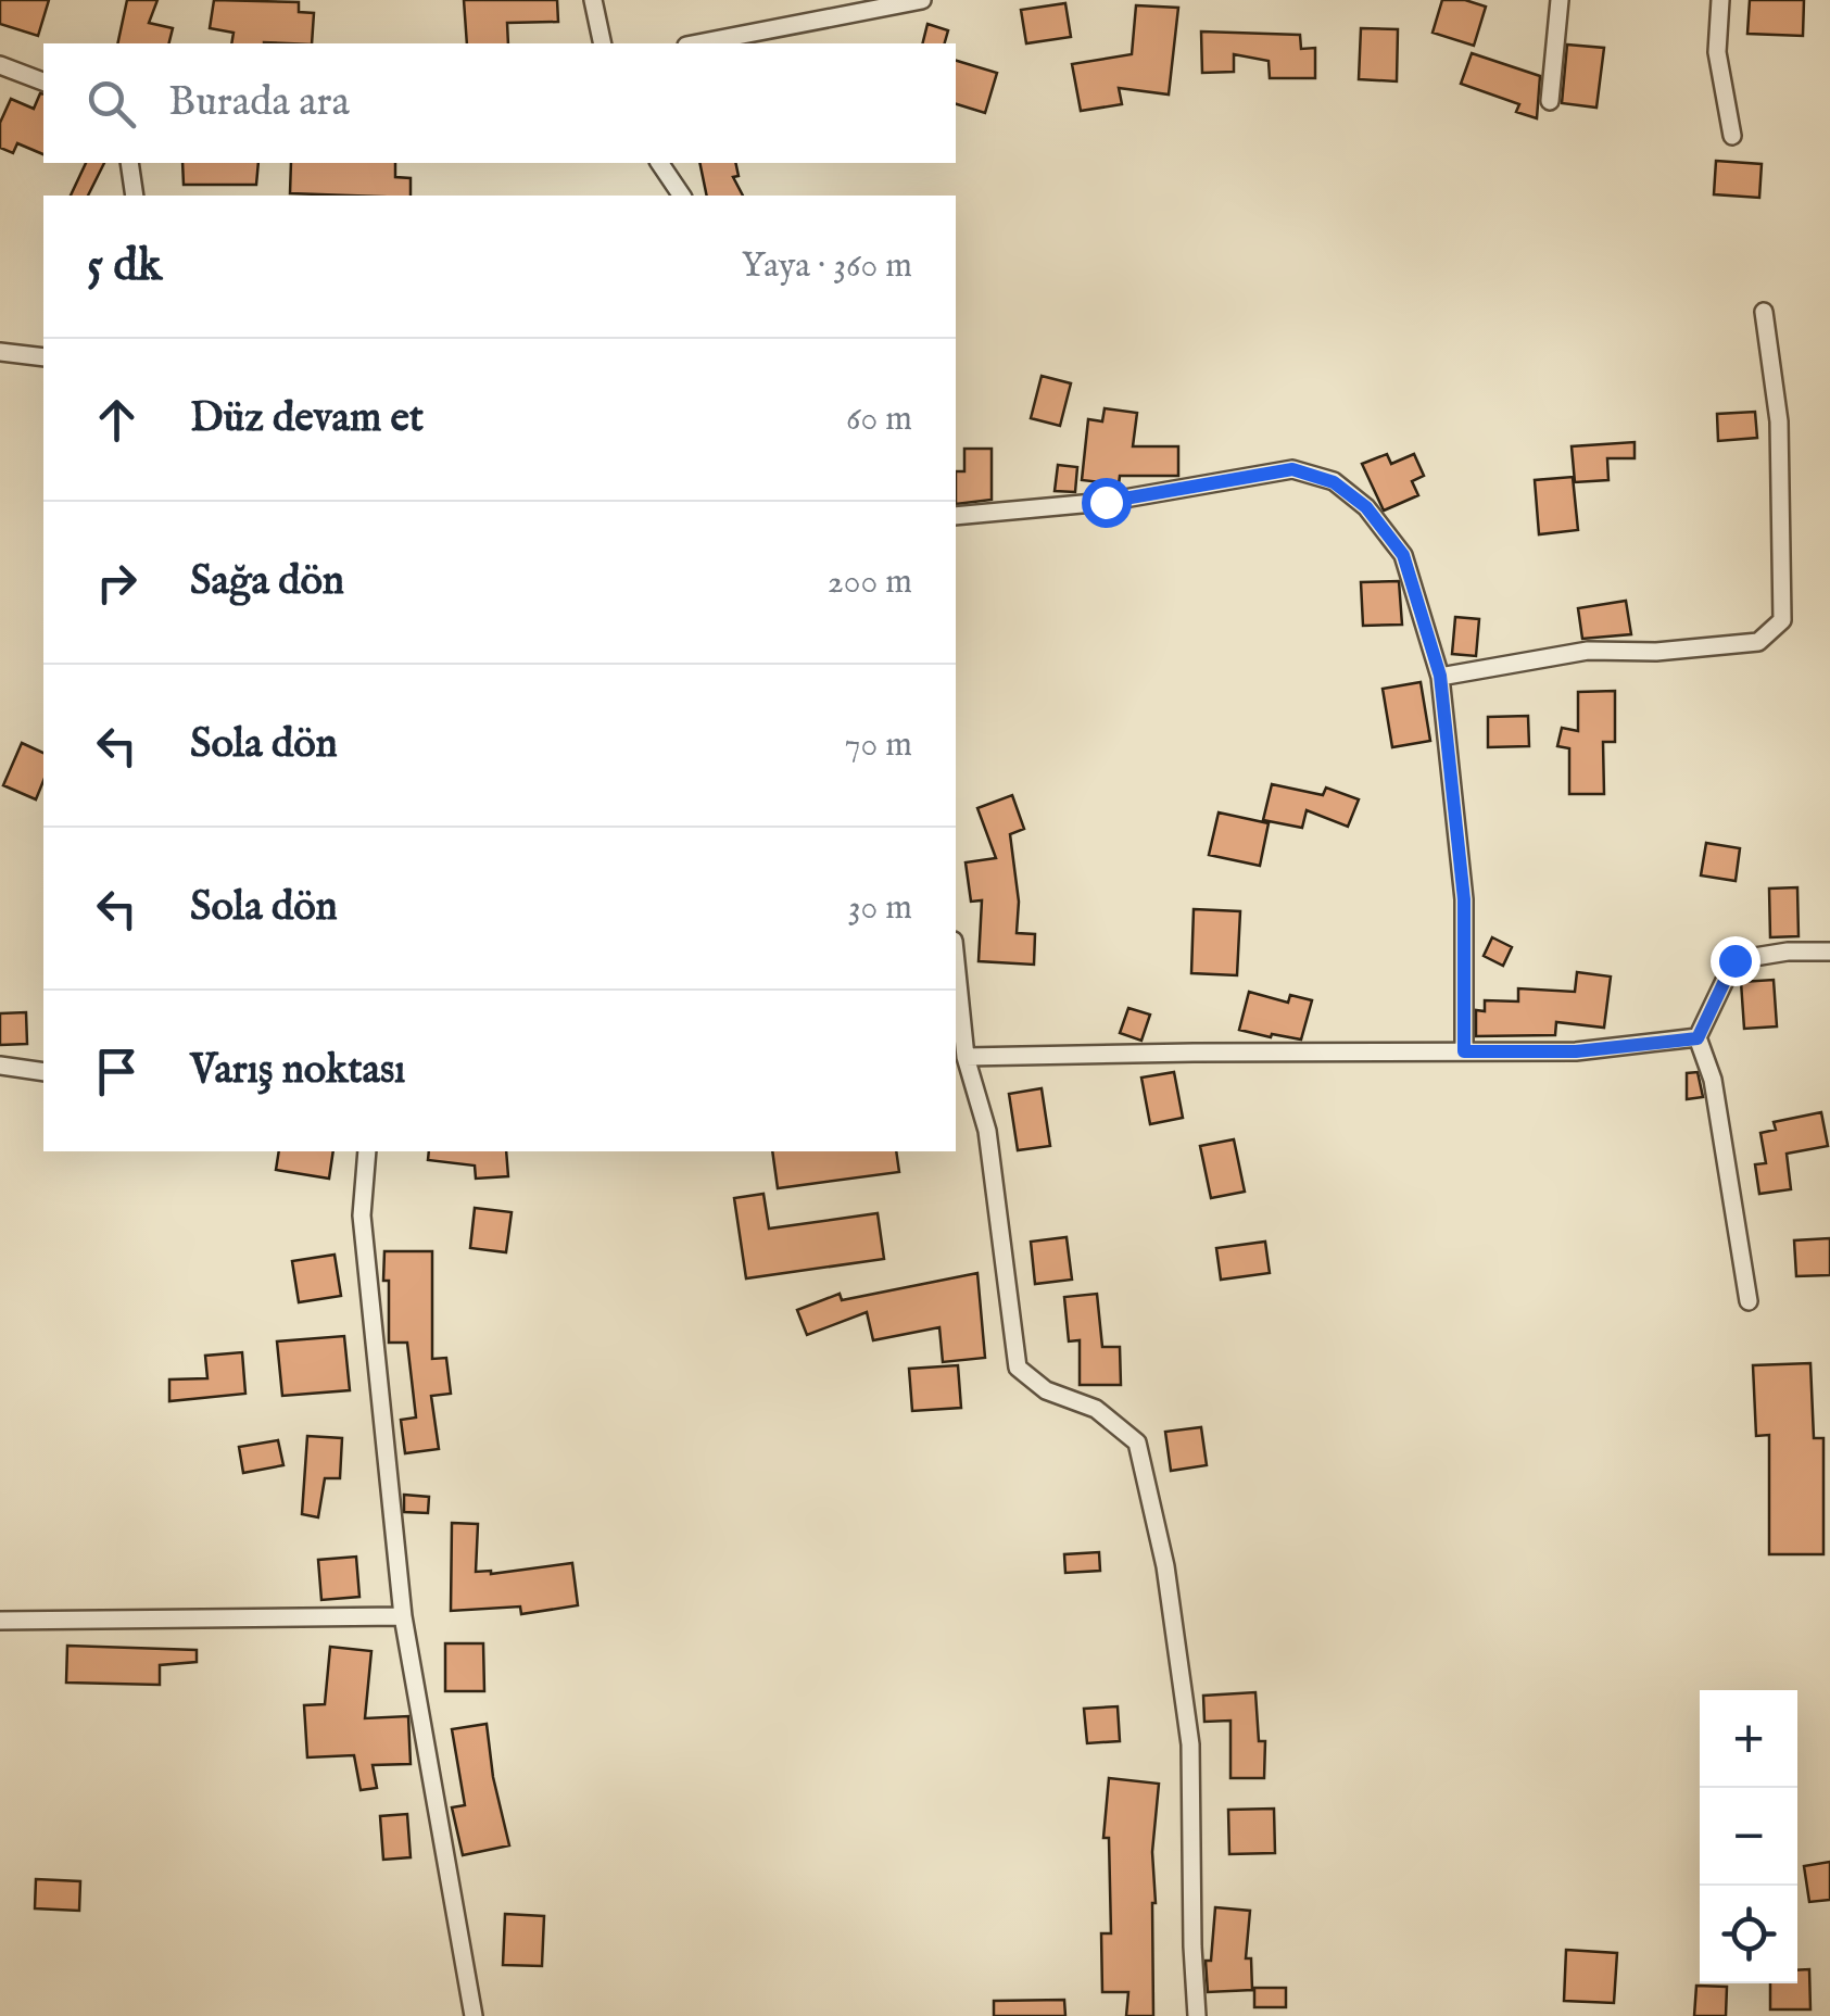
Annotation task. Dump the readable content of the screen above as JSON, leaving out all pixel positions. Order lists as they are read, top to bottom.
{
  "page": {
    "search": "Burada ara",
    "heading": ["5 dk", "Yaya · 360 m"],
    "list": [
      ["Düz devam et", "60 m"],
      ["Sağa dön", "200 m"],
      ["Sola dön", "70 m"],
      ["Sola dön", "30 m"],
      "Varış noktası"
    ],
    "map_buttons": ["+", "−"]
  }
}
